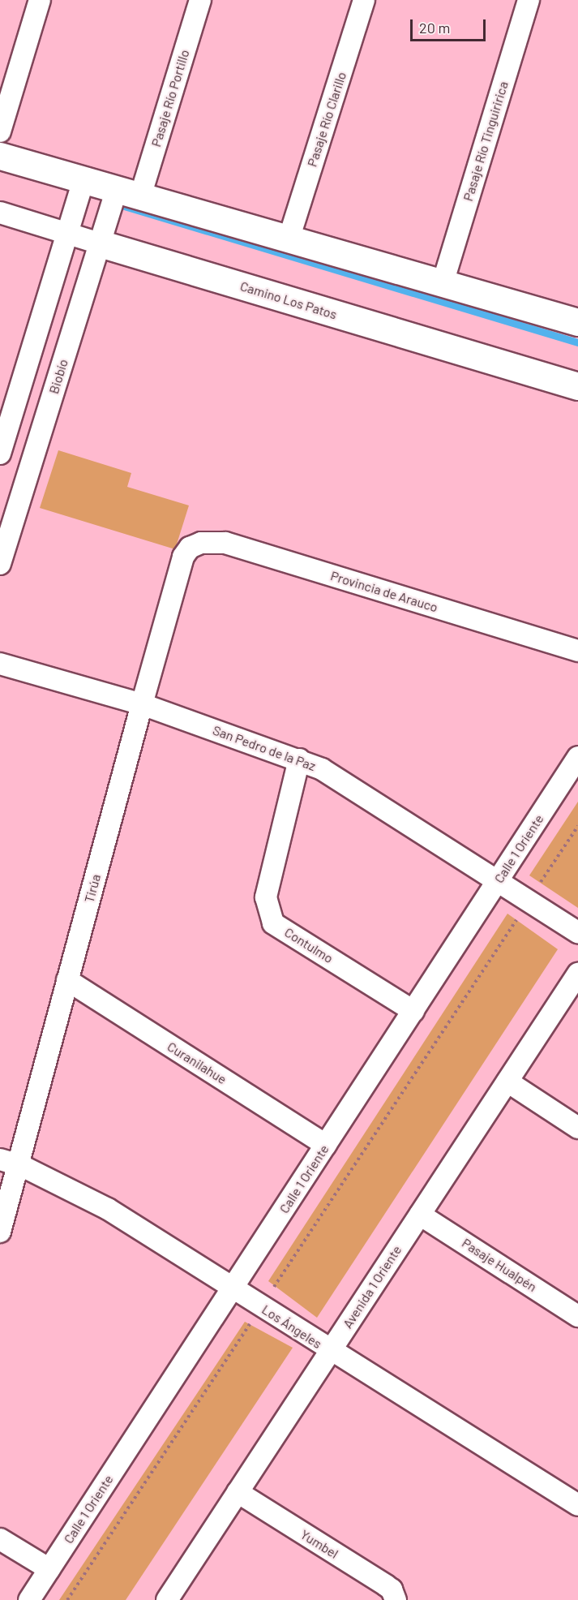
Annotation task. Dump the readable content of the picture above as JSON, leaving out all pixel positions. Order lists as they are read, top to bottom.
{
  "streets": {
    "street": [
      "Pasaje Río Portillo",
      "Pasaje Río Clarillo",
      "Pasaje Río Tinguiririca",
      "Camino Los Patos",
      "Biobío",
      "Provincia de Arauco",
      "San Pedro de la Paz",
      "Calle 1 Oriente",
      "Tirúa",
      "Contulmo",
      "Curanilahue",
      "Pasaje Hualpén",
      "Avenida 1 Oriente",
      "Los Ángeles",
      "Yumbel"
    ]
  },
  "crossings": [
    ["Pasaje Río Portillo", "Biobío"],
    ["Camino Los Patos", "Biobío"],
    ["Provincia de Arauco", "Tirúa"],
    ["San Pedro de la Paz", "Calle 1 Oriente"],
    ["San Pedro de la Paz", "Tirúa"],
    ["San Pedro de la Paz", "Contulmo"],
    ["Calle 1 Oriente", "Contulmo"],
    ["Calle 1 Oriente", "Curanilahue"],
    ["Calle 1 Oriente", "Los Ángeles"],
    ["Tirúa", "Curanilahue"],
    ["Tirúa", "Los Ángeles"],
    ["Pasaje Hualpén", "Avenida 1 Oriente"],
    ["Avenida 1 Oriente", "Los Ángeles"],
    ["Avenida 1 Oriente", "Yumbel"]
  ],
  "scale_bar": "20 m"
}
